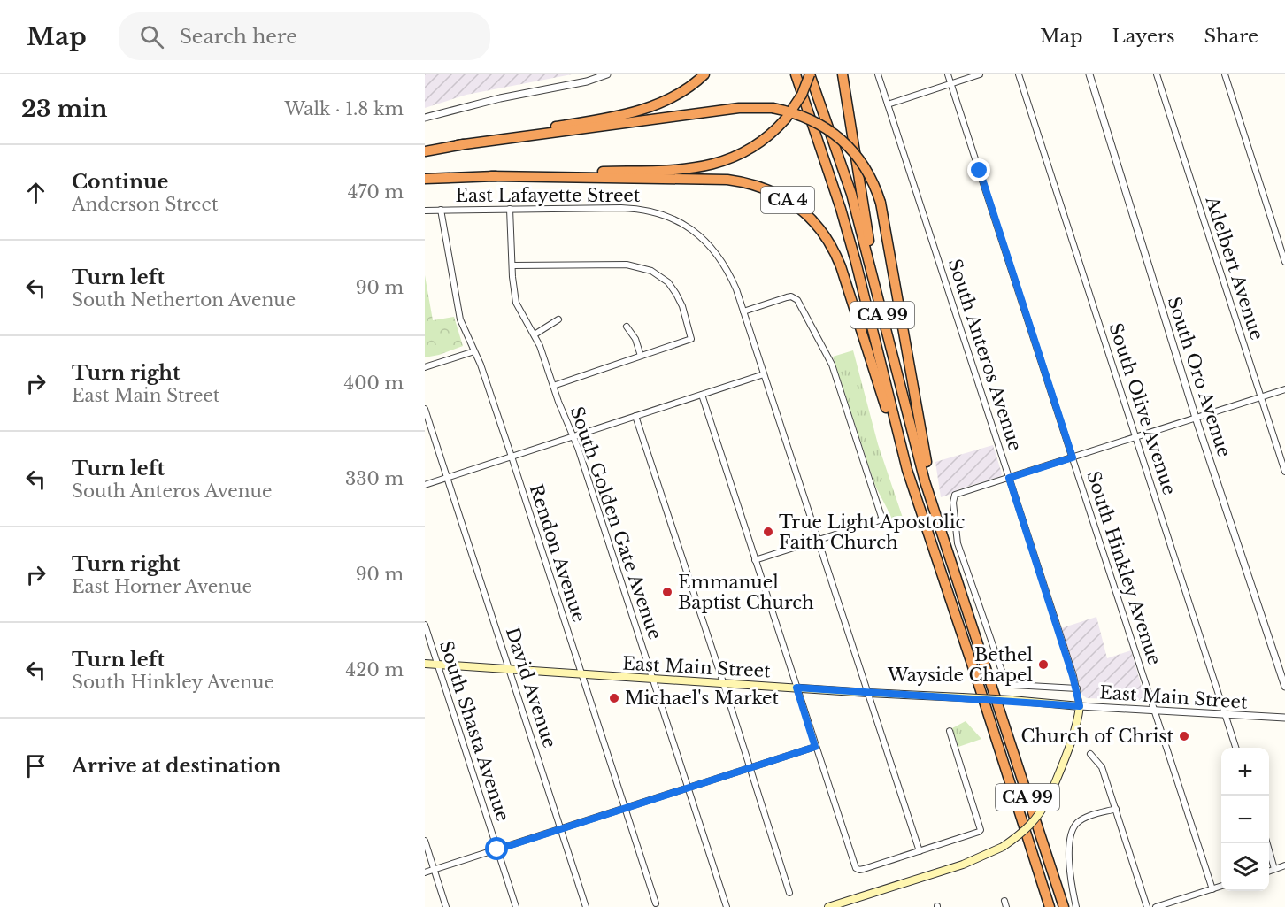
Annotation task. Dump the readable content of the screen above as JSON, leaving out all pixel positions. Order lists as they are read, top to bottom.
{
  "streets": {
    "highway": ["CA 4", "CA 99"],
    "main road": ["East Main Street"],
    "street": [
      "East Lafayette Street",
      "Adelbert Avenue",
      "South Anteros Avenue",
      "South Oro Avenue",
      "South Olive Avenue",
      "South Golden Gate Avenue",
      "Rendon Avenue",
      "South Hinkley Avenue",
      "David Avenue",
      "South Shasta Avenue"
    ]
  },
  "crossings": [
    ["East Lafayette Street", "South Golden Gate Avenue"],
    ["East Lafayette Street", "Rendon Avenue"],
    ["East Lafayette Street", "East Main Street"],
    ["CA 4", "CA 99"],
    ["South Anteros Avenue", "East Main Street"],
    ["South Olive Avenue", "East Main Street"],
    ["South Golden Gate Avenue", "East Main Street"],
    ["Rendon Avenue", "East Main Street"],
    ["South Hinkley Avenue", "East Main Street"],
    ["East Main Street", "David Avenue"],
    ["East Main Street", "South Shasta Avenue"]
  ],
  "places": [
    "True Light Apostolic Faith Church",
    "Emmanuel Baptist Church",
    "Bethel Wayside Chapel",
    "Michael's Market",
    "Church of Christ"
  ],
  "page": {
    "header": "Map",
    "search": "Search here",
    "nav": ["Map", "Layers", "Share"],
    "heading": ["23 min", "Walk · 1.8 km"],
    "list": [
      ["Continue", "Anderson Street", "470 m"],
      ["Turn left", "South Netherton Avenue", "90 m"],
      ["Turn right", "East Main Street", "400 m"],
      ["Turn left", "South Anteros Avenue", "330 m"],
      ["Turn right", "East Horner Avenue", "90 m"],
      ["Turn left", "South Hinkley Avenue", "420 m"],
      "Arrive at destination"
    ],
    "map_buttons": ["+", "−"]
  }
}
